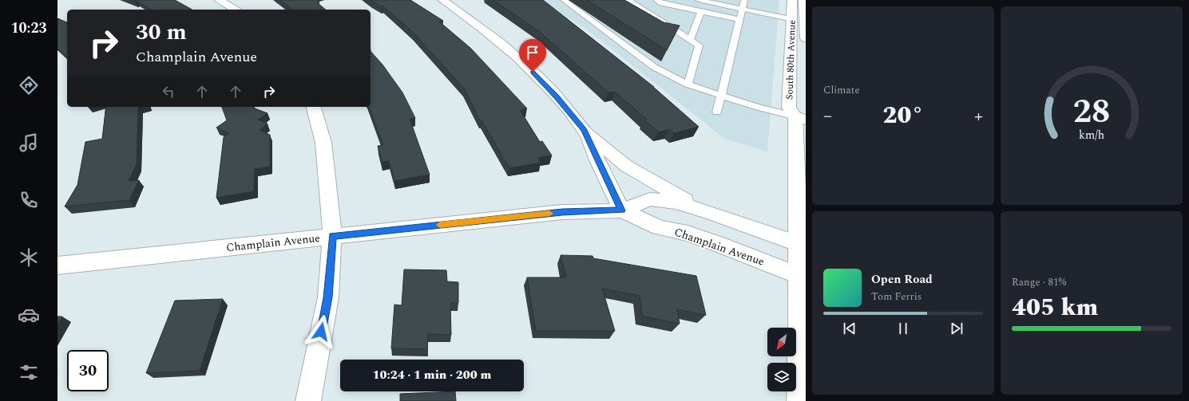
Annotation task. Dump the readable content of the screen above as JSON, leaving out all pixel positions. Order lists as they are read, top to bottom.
{
  "streets": {
    "street": ["South 80th Avenue", "Champlain Avenue"]
  },
  "crossings": [
    ["South 80th Avenue", "Champlain Avenue"]
  ],
  "north": "bottom left",
  "page": {
    "tabs": "10:23",
    "tile": [
      "Climate",
      ["Range · 81%", "405 km"]
    ],
    "turn": ["30 m", "Champlain Avenue"],
    "heat": ["−", "20°", "+"],
    "song": ["Open Road", "Tom Ferris"],
    "limit": "30",
    "trip": "10:24 · 1 min · 200 m",
    "gauge": ["28", "km/h"]
  }
}
